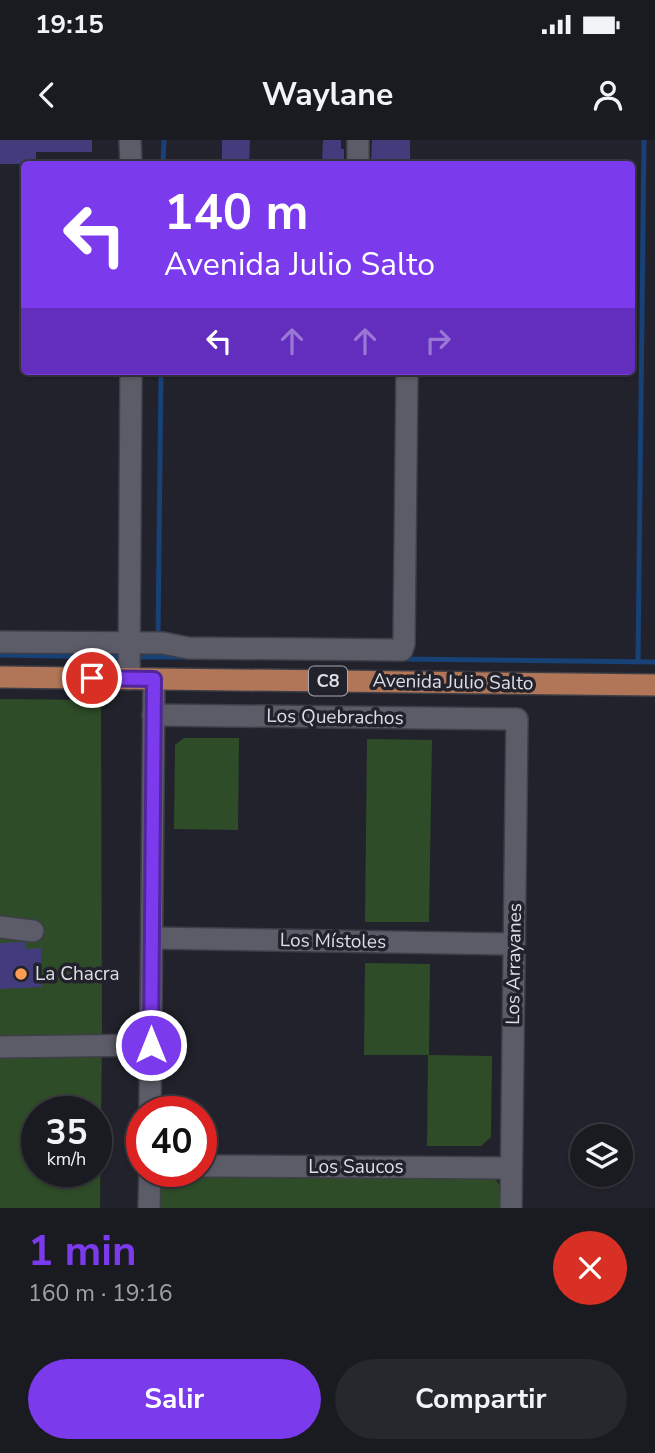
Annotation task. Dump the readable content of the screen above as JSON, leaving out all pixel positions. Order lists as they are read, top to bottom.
{
  "streets": {
    "main road": ["C8", "Avenida Julio Salto"],
    "street": [
      "Los Quebrachos",
      "Los Místoles",
      "Los Arrayanes",
      "Los Saucos"
    ]
  },
  "crossings": [
    ["Los Quebrachos", "Los Arrayanes"],
    ["Los Místoles", "Los Arrayanes"],
    ["Los Arrayanes", "Los Saucos"]
  ],
  "places": ["La Chacra"],
  "page": {
    "status": "19:15",
    "header": "Waylane",
    "turn": ["140 m", "Avenida Julio Salto"],
    "speed": "35 km/h",
    "limit": "40",
    "heading": ["1 min", "160 m · 19:16"],
    "buttons": ["Salir", "Compartir"]
  }
}
